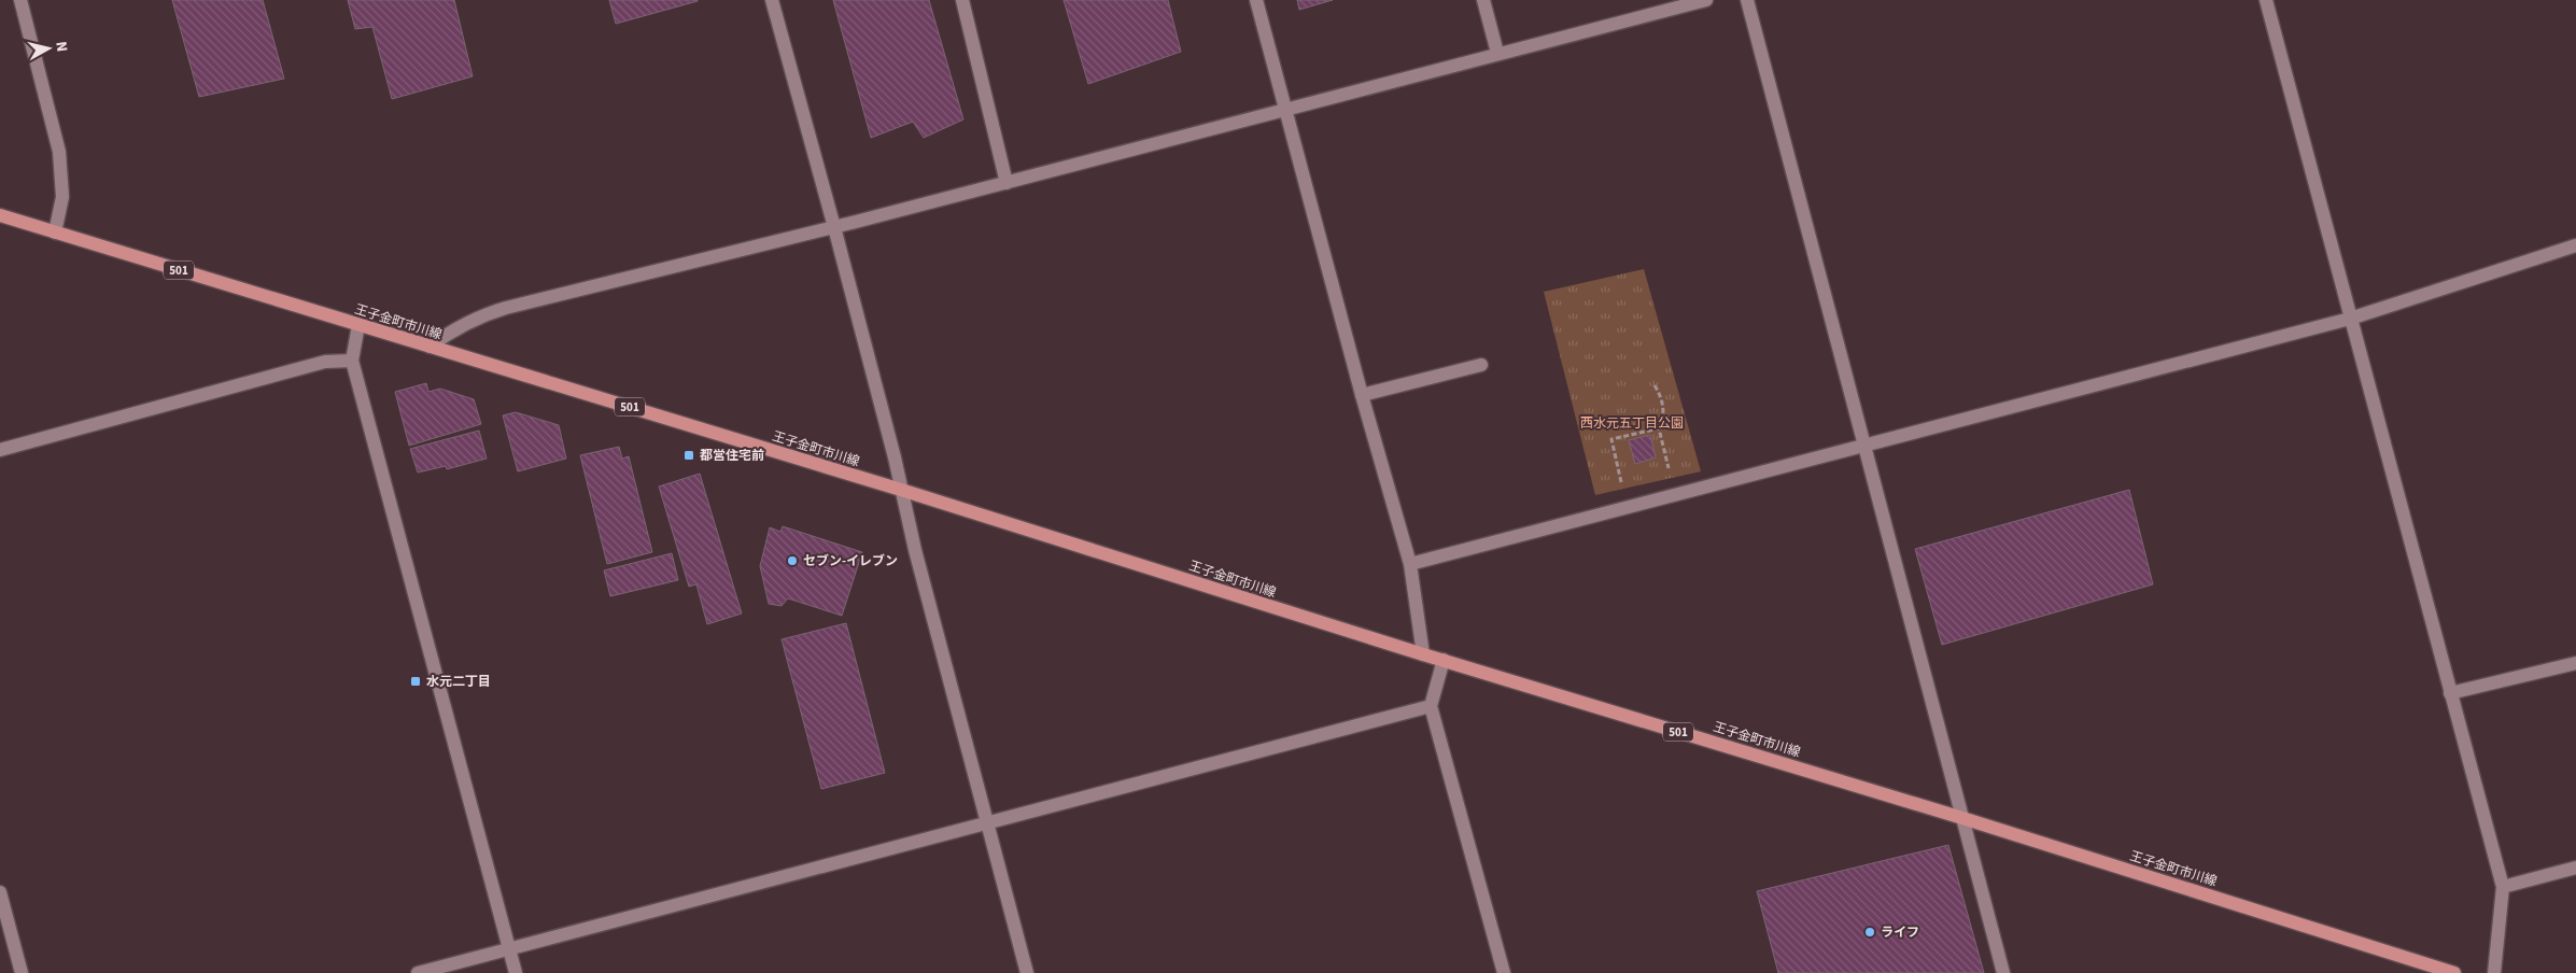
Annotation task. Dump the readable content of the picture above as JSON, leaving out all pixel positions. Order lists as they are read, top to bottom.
{
  "streets": {
    "main road": ["501", "王子金町市川線"]
  },
  "parks": ["西水元五丁目公園"],
  "places": {
    "transit": ["都営住宅前", "水元二丁目"],
    "other": ["セブン-イレブン", "ライフ"]
  },
  "north": "right"
}
